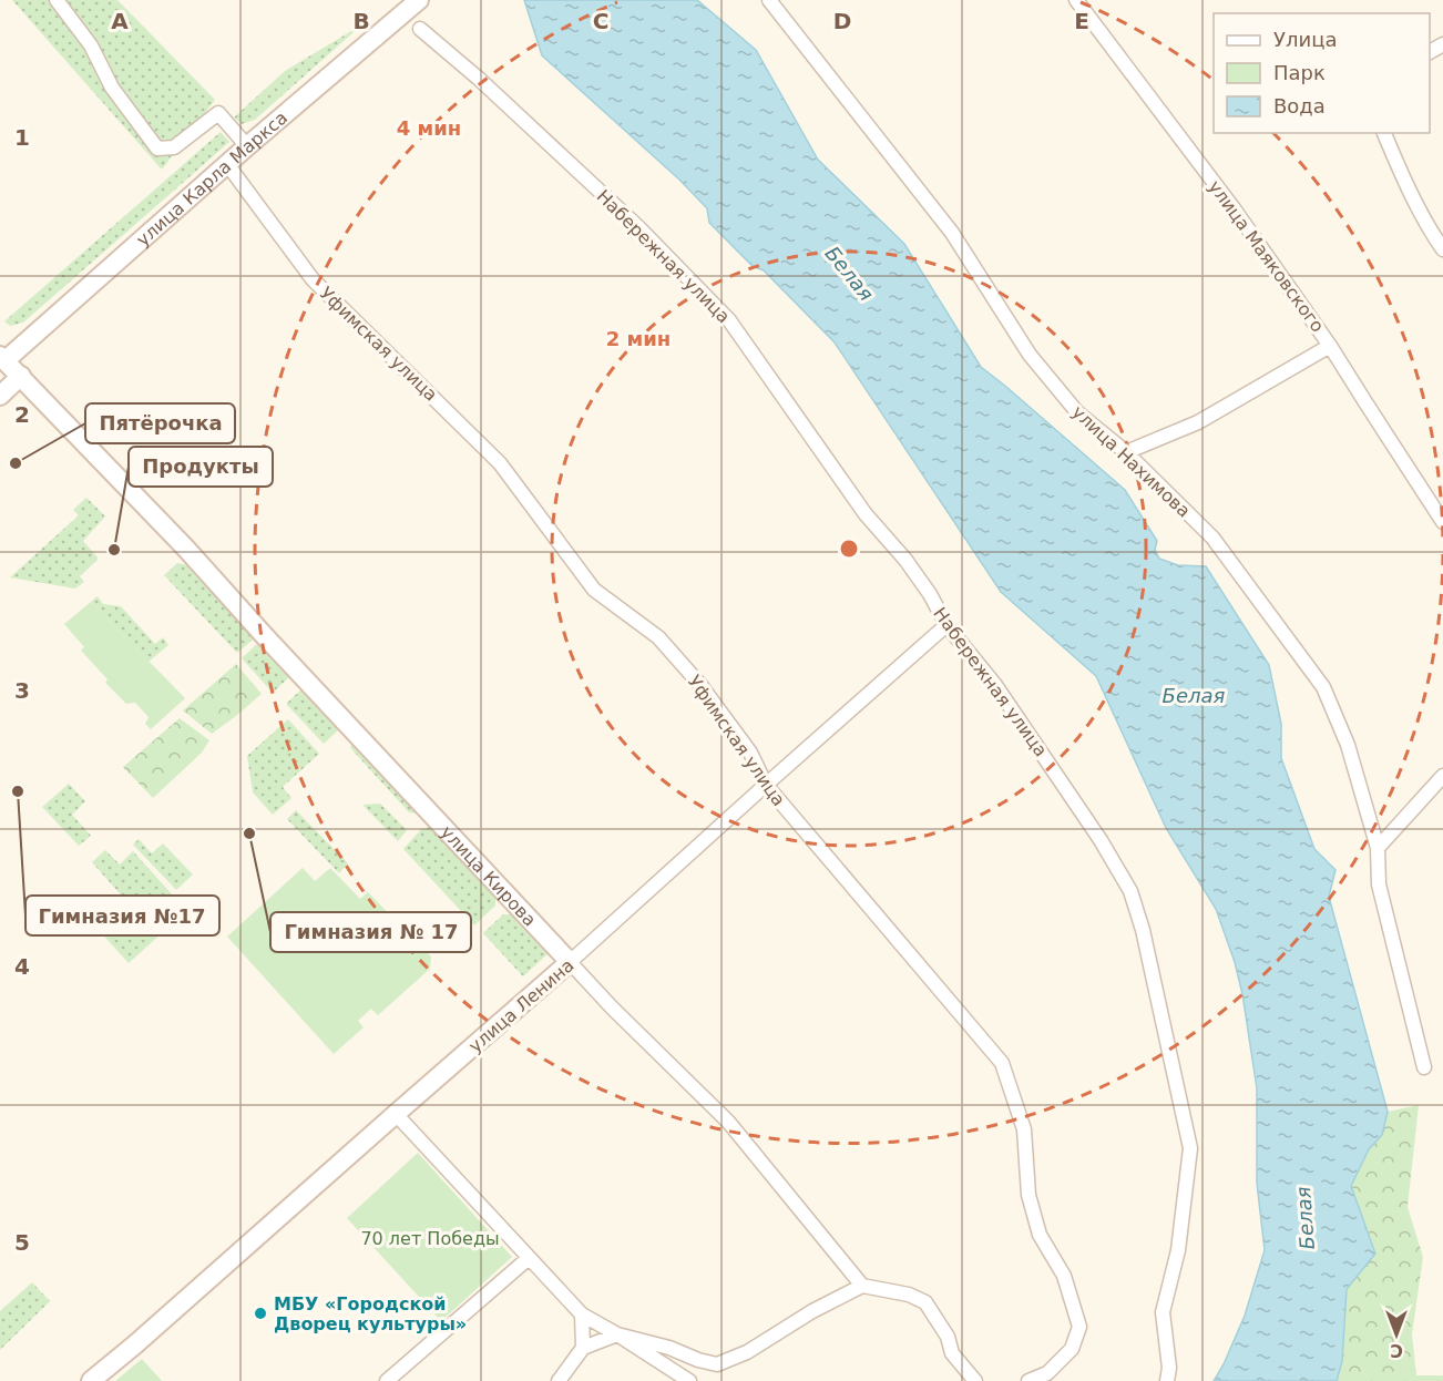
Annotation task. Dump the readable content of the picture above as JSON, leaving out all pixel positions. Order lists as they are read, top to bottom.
{
  "streets": {
    "street": [
      "улица Карла Маркса",
      "Набережная улица",
      "улица Маяковского",
      "Уфимская улица",
      "улица Нахимова",
      "улица Кирова",
      "улица Ленина"
    ]
  },
  "crossings": [
    ["улица Карла Маркса", "Уфимская улица"],
    ["улица Карла Маркса", "улица Кирова"],
    ["Набережная улица", "улица Ленина"],
    ["Уфимская улица", "улица Ленина"],
    ["улица Кирова", "улица Ленина"]
  ],
  "water": ["Белая"],
  "parks": ["70 лет Победы"],
  "places": [
    "Пятёрочка",
    "Продукты",
    "Гимназия №17",
    "Гимназия № 17",
    "МБУ «Городской Дворец культуры»"
  ],
  "legend": ["Улица", "Парк", "Вода"],
  "north": "bottom",
  "grid": {
    "columns": [
      "A",
      "B",
      "C",
      "D",
      "E"
    ],
    "rows": [
      "1",
      "2",
      "3",
      "4",
      "5"
    ]
  },
  "rings": ["4 мин", "2 мин"]
}
